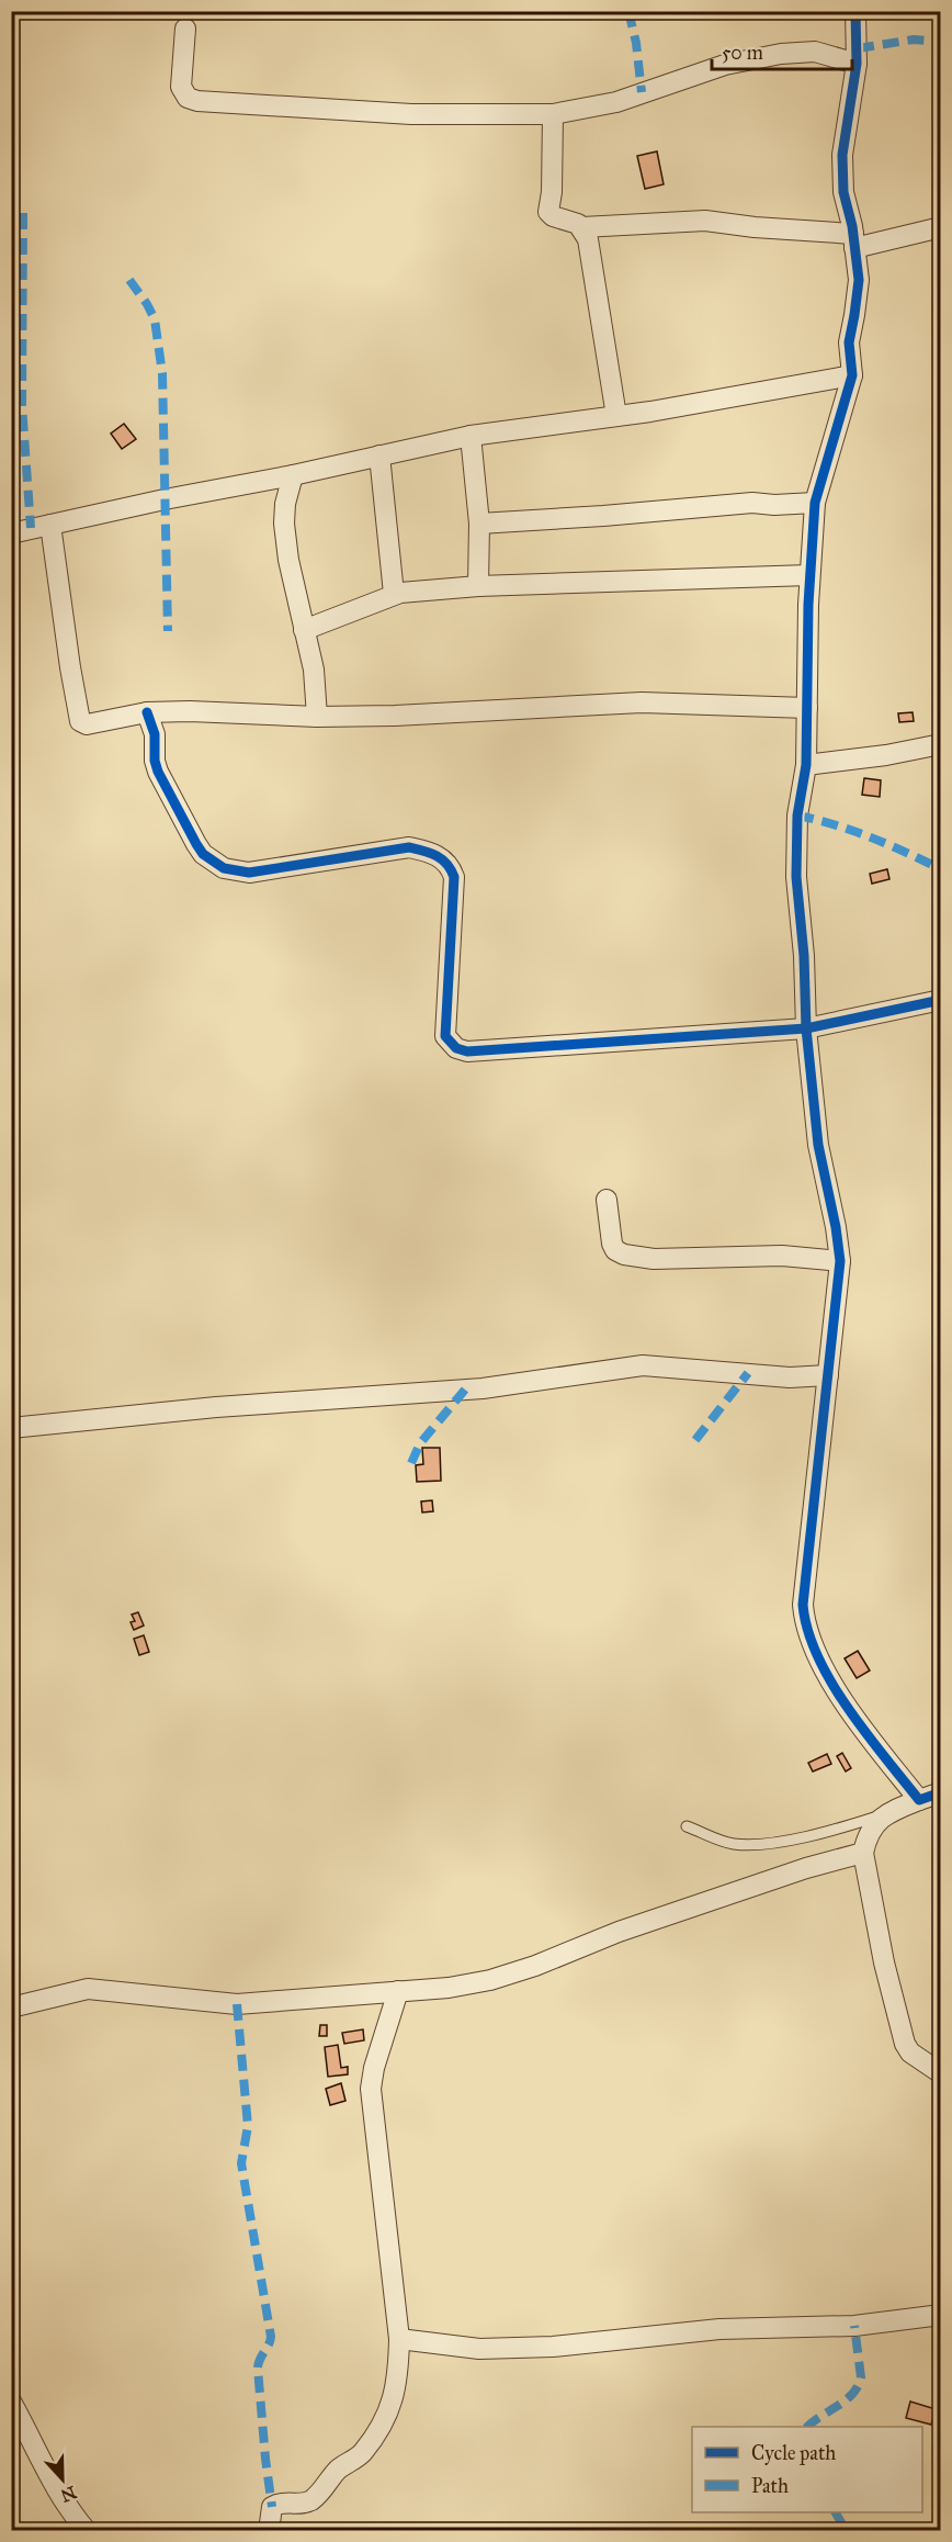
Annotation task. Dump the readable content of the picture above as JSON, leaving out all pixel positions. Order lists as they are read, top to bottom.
{
  "legend": ["Cycle path", "Path"],
  "scale_bar": "50 m",
  "north": "bottom"
}
